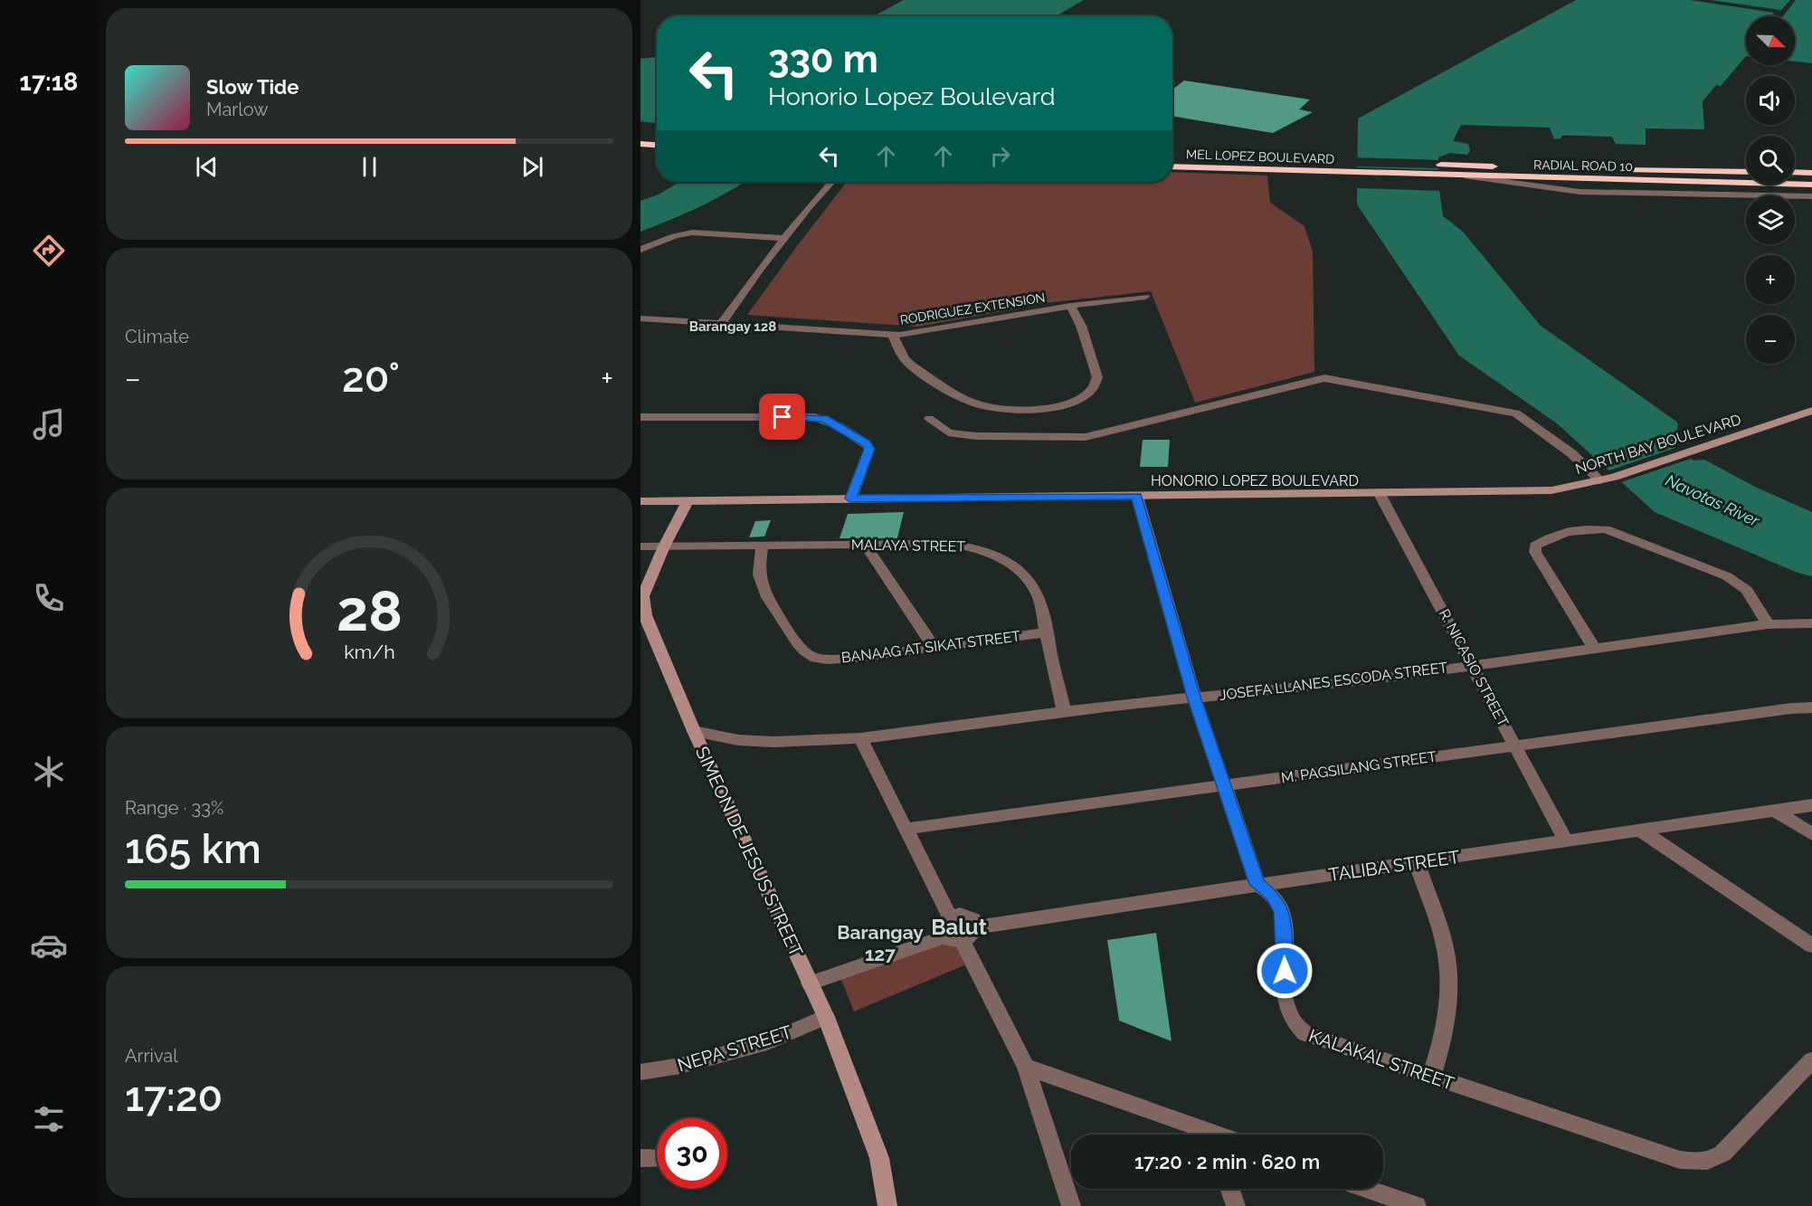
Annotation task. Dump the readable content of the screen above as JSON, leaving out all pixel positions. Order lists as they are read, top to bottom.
{
  "streets": {
    "highway": ["MEL LOPEZ BOULEVARD", "RADIAL ROAD 10"],
    "main road": ["NORTH BAY BOULEVARD", "HONORIO LOPEZ BOULEVARD", "SIMEON DE JESUS STREET"],
    "street": [
      "RODRIGUEZ EXTENSION",
      "MALAYA STREET",
      "BANAAG AT SIKAT STREET",
      "R. NICASIO STREET",
      "JOSEFA LLANES ESCODA STREET",
      "M. PAGSILANG STREET",
      "TALIBA STREET",
      "NEPA STREET",
      "KALAKAL STREET"
    ]
  },
  "crossings": [
    ["MEL LOPEZ BOULEVARD", "RADIAL ROAD 10"],
    ["NORTH BAY BOULEVARD", "HONORIO LOPEZ BOULEVARD"],
    ["NORTH BAY BOULEVARD", "R. NICASIO STREET"],
    ["HONORIO LOPEZ BOULEVARD", "R. NICASIO STREET"],
    ["HONORIO LOPEZ BOULEVARD", "SIMEON DE JESUS STREET"],
    ["HONORIO LOPEZ BOULEVARD", "KALAKAL STREET"],
    ["MALAYA STREET", "BANAAG AT SIKAT STREET"],
    ["MALAYA STREET", "JOSEFA LLANES ESCODA STREET"],
    ["MALAYA STREET", "SIMEON DE JESUS STREET"],
    ["R. NICASIO STREET", "JOSEFA LLANES ESCODA STREET"],
    ["R. NICASIO STREET", "M. PAGSILANG STREET"],
    ["R. NICASIO STREET", "TALIBA STREET"],
    ["JOSEFA LLANES ESCODA STREET", "SIMEON DE JESUS STREET"],
    ["JOSEFA LLANES ESCODA STREET", "KALAKAL STREET"],
    ["M. PAGSILANG STREET", "KALAKAL STREET"],
    ["SIMEON DE JESUS STREET", "NEPA STREET"],
    ["TALIBA STREET", "KALAKAL STREET"]
  ],
  "districts": ["Barangay 128", "Balut", "Barangay 127"],
  "water": ["Navotas River"],
  "north": "bottom right",
  "page": {
    "tabs": "17:18",
    "map_buttons": ["+", "−"],
    "turn": ["330 m", "Honorio Lopez Boulevard"],
    "song": ["Slow Tide", "Marlow"],
    "tile": [
      "Climate",
      ["Range · 33%", "165 km"],
      ["Arrival", "17:20"]
    ],
    "heat": ["−", "20°", "+"],
    "limit": "30",
    "trip": "17:20 · 2 min · 620 m",
    "gauge": ["28", "km/h"]
  }
}
